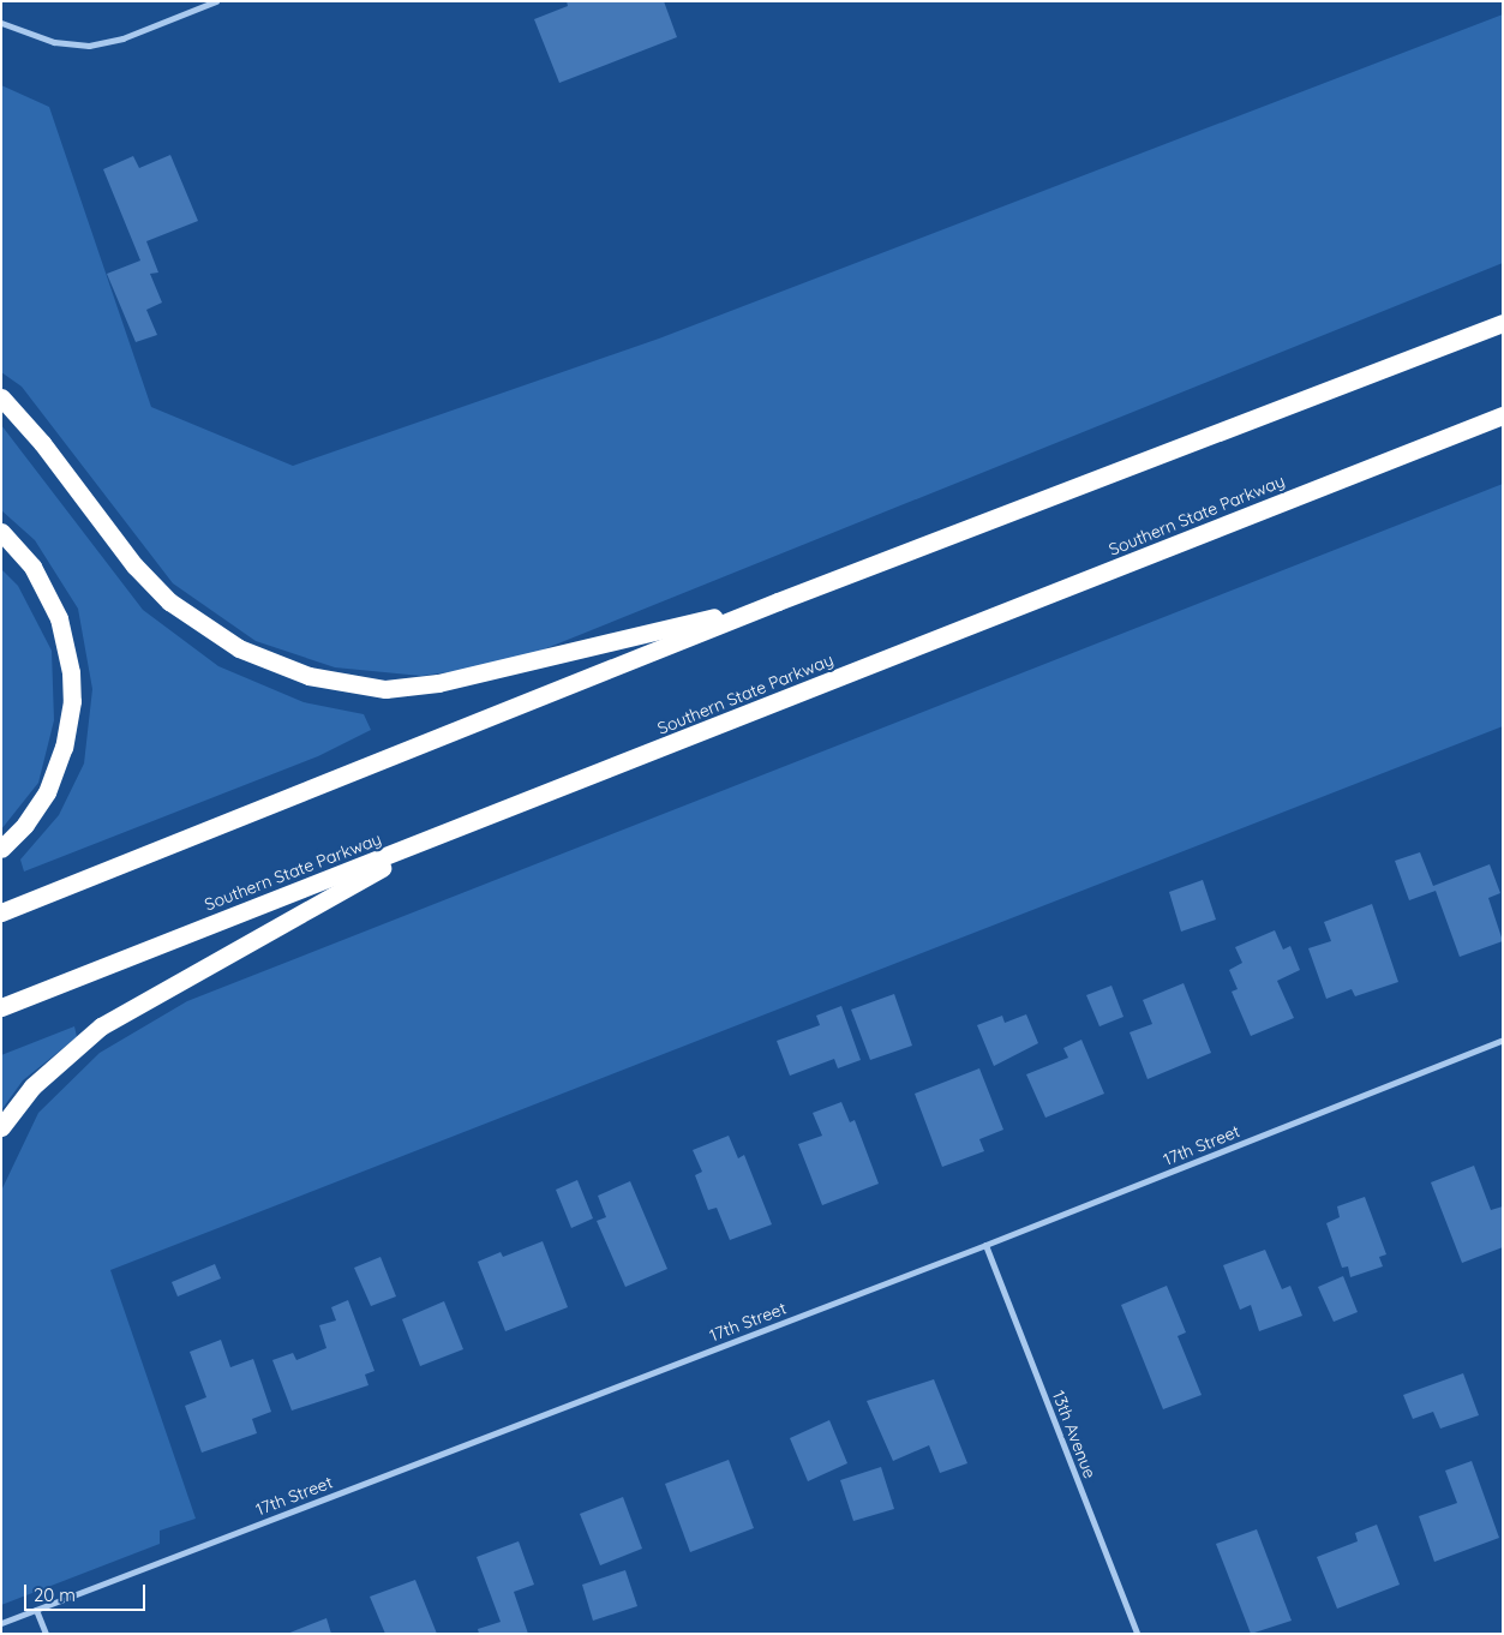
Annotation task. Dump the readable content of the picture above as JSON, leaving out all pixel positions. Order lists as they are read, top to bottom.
{
  "streets": {
    "highway": ["Southern State Parkway"],
    "street": ["17th Street", "13th Avenue"]
  },
  "crossings": [
    ["17th Street", "13th Avenue"]
  ],
  "scale_bar": "20 m"
}
